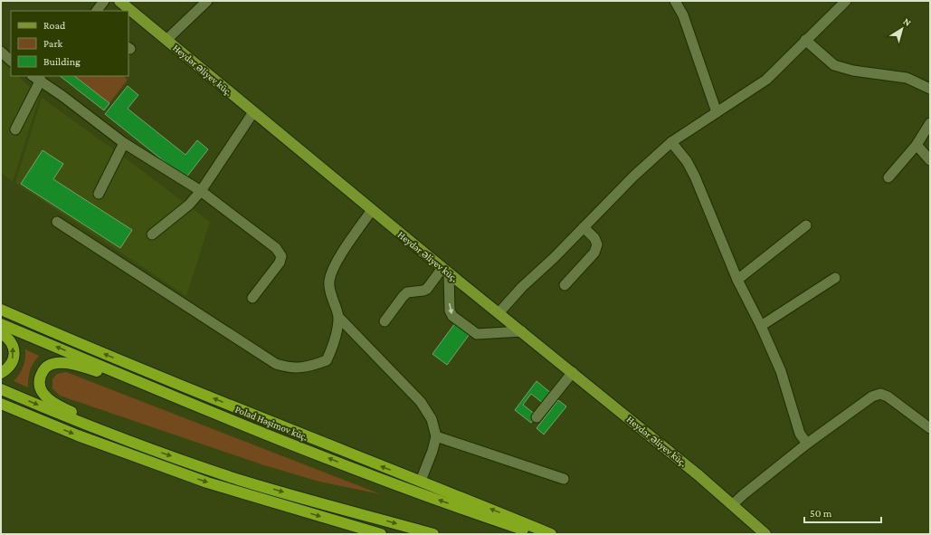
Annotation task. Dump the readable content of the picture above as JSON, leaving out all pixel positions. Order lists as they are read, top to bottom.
{
  "streets": {
    "highway": ["Polad Həşimov küç."],
    "main road": ["Heydər Əliyev küç."]
  },
  "legend": ["Road", "Park", "Building"],
  "scale_bar": "50 m",
  "north": "top right"
}
